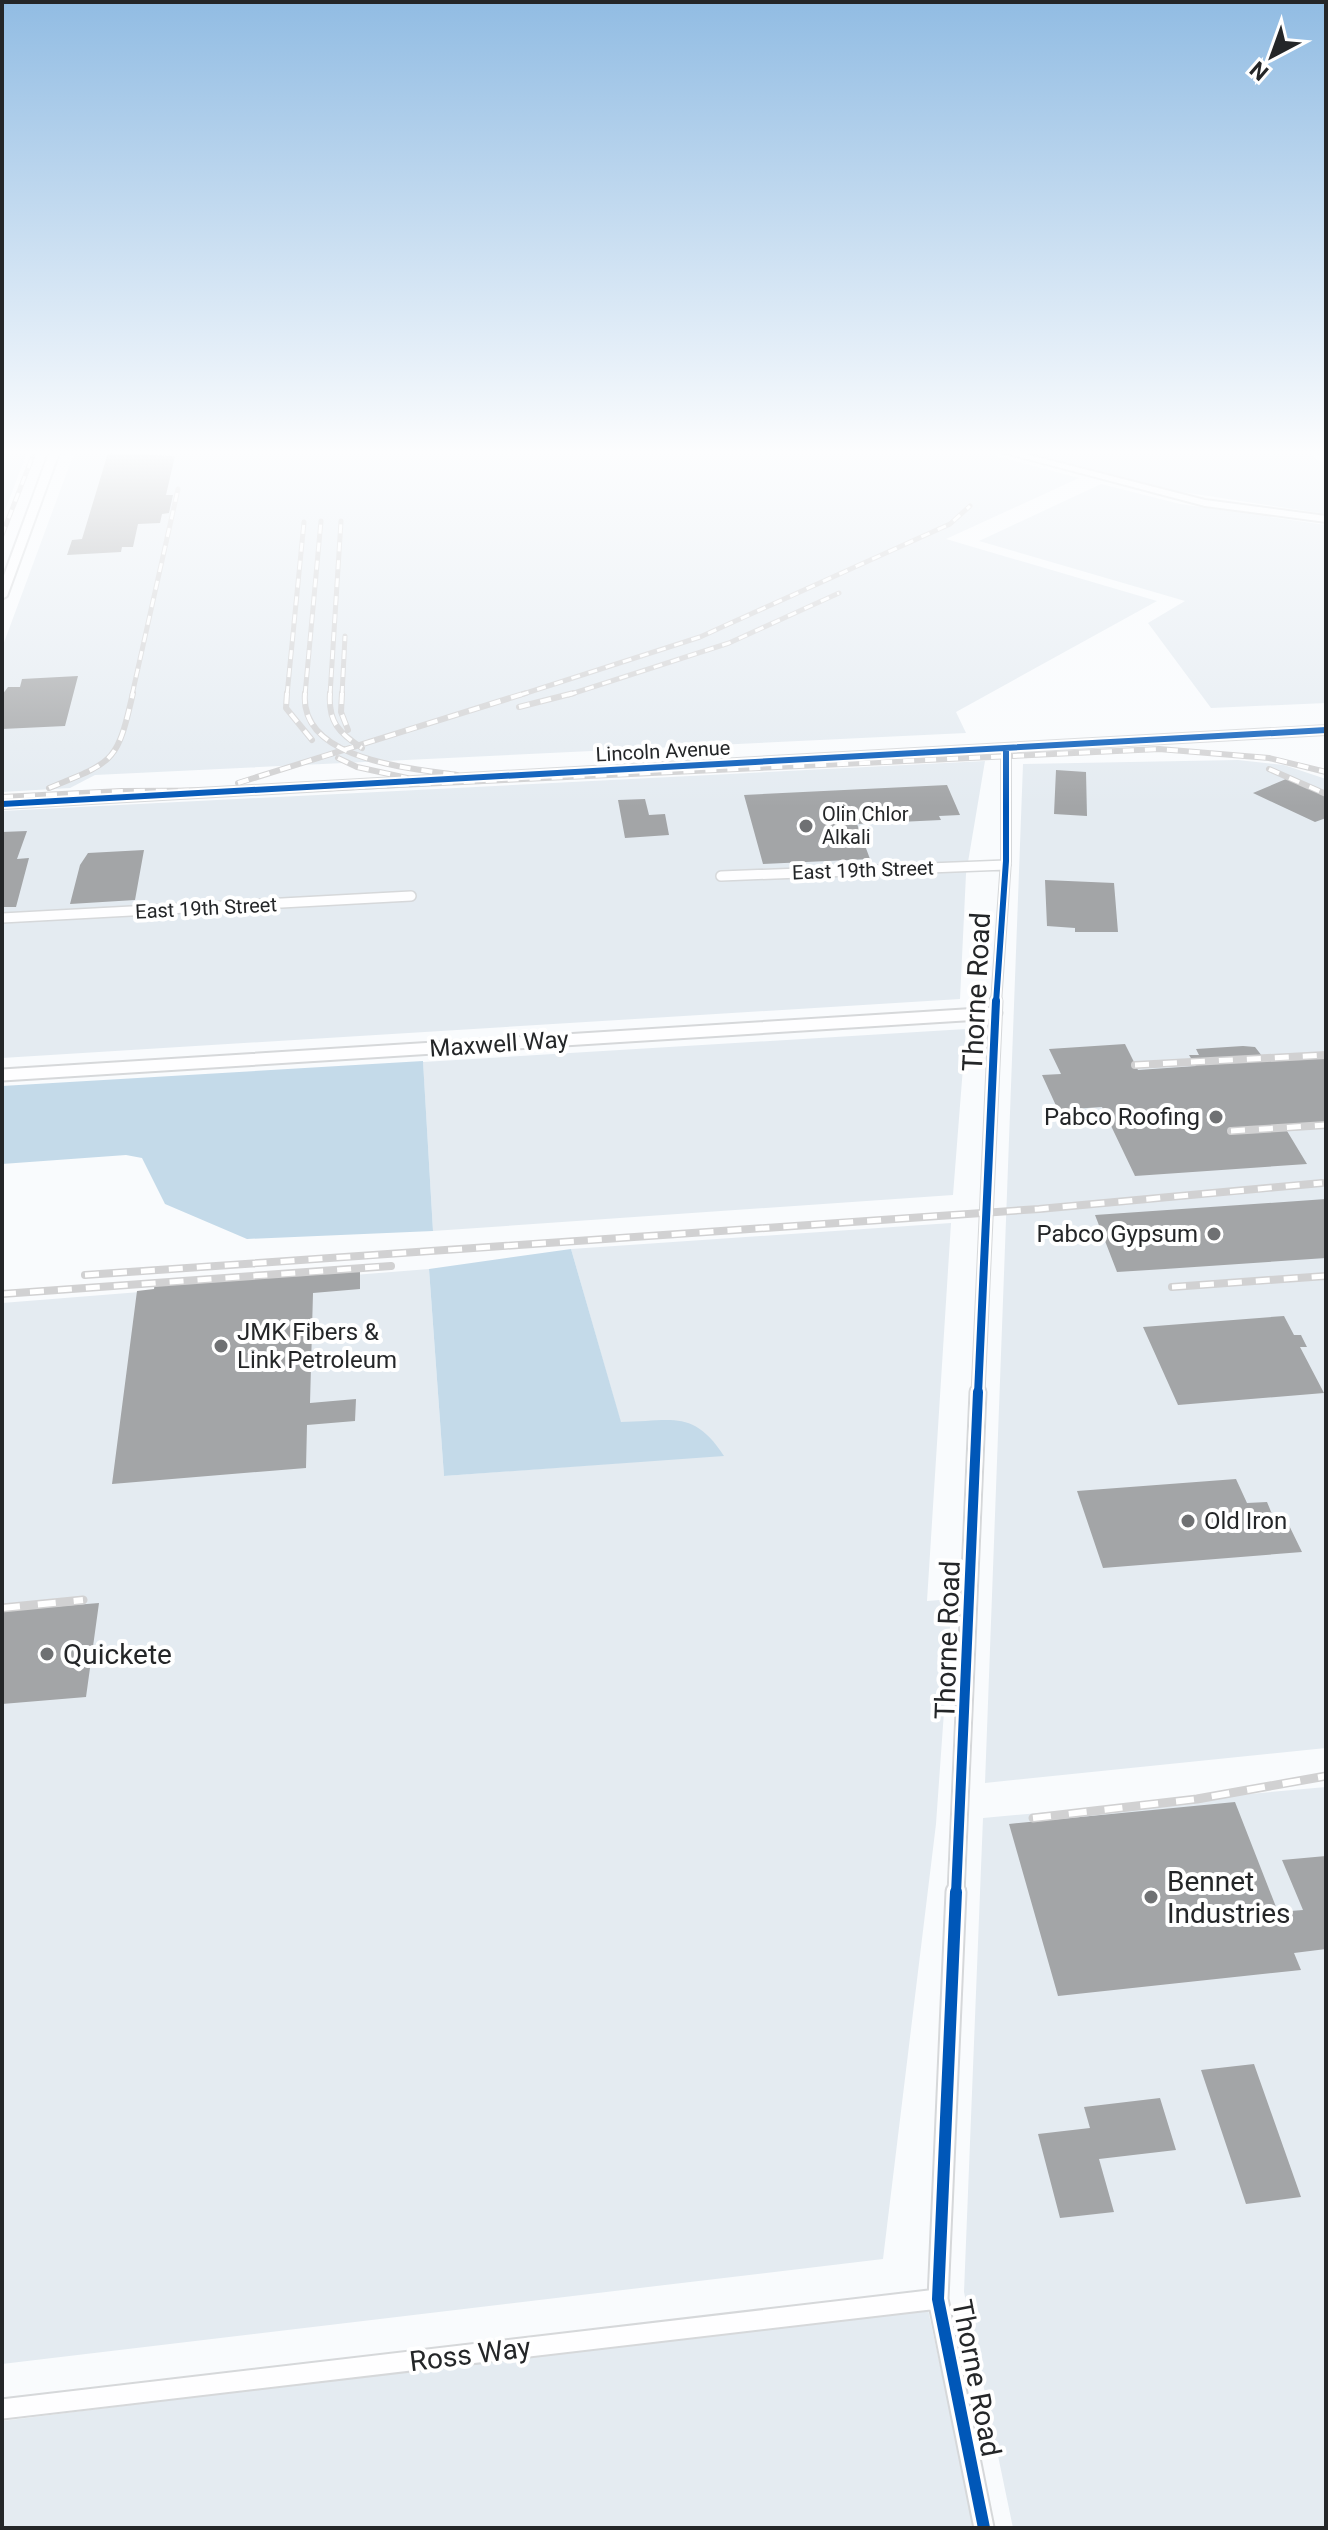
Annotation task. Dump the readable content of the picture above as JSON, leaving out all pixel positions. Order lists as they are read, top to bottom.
{
  "streets": {
    "street": [
      "Lincoln Avenue",
      "East 19th Street",
      "Thorne Road",
      "Maxwell Way",
      "Ross Way"
    ]
  },
  "crossings": [
    ["Lincoln Avenue", "Thorne Road"],
    ["East 19th Street", "Thorne Road"],
    ["Thorne Road", "Maxwell Way"],
    ["Thorne Road", "Ross Way"]
  ],
  "places": [
    "Olin Chlor Alkali",
    "Pabco Roofing",
    "Pabco Gypsum",
    "JMK Fibers & Link Petroleum",
    "Old Iron",
    "Quickete",
    "Bennet Industries"
  ],
  "north": "bottom left"
}
